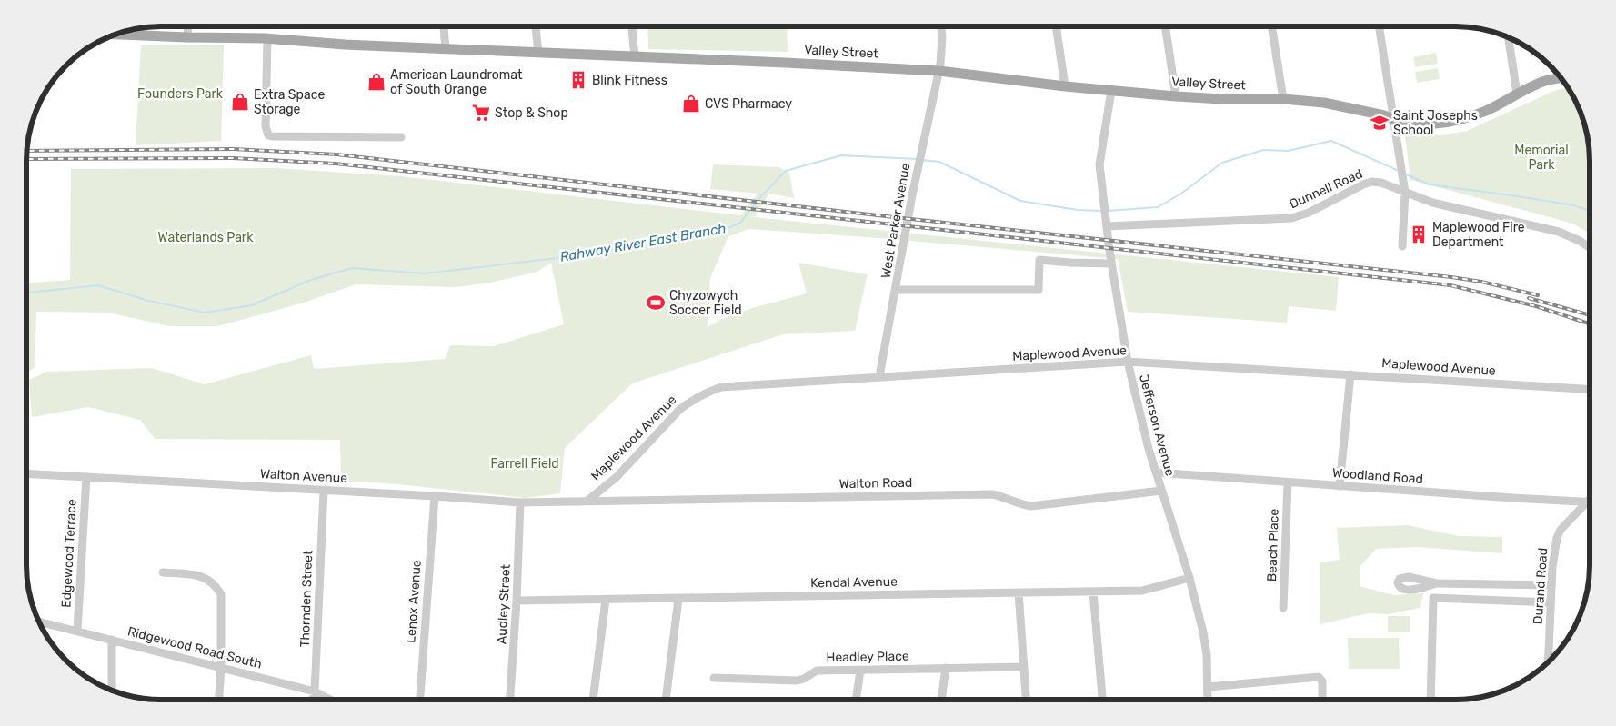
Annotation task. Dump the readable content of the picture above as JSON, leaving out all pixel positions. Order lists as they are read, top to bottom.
{
  "streets": {
    "main road": ["Valley Street"],
    "street": [
      "Dunnell Road",
      "West Parker Avenue",
      "Maplewood Avenue",
      "Jefferson Avenue",
      "Walton Avenue",
      "Woodland Road",
      "Walton Road",
      "Beach Place",
      "Edgewood Terrace",
      "Kendal Avenue",
      "Durand Road",
      "Thornden Street",
      "Lenox Avenue",
      "Audley Street",
      "Ridgewood Road South",
      "Headley Place"
    ]
  },
  "crossings": [
    ["Valley Street", "West Parker Avenue"],
    ["Valley Street", "Jefferson Avenue"],
    ["Dunnell Road", "Jefferson Avenue"],
    ["West Parker Avenue", "Maplewood Avenue"],
    ["Maplewood Avenue", "Jefferson Avenue"],
    ["Maplewood Avenue", "Walton Avenue"],
    ["Maplewood Avenue", "Walton Road"],
    ["Jefferson Avenue", "Woodland Road"],
    ["Jefferson Avenue", "Walton Road"],
    ["Jefferson Avenue", "Kendal Avenue"],
    ["Walton Avenue", "Walton Road"],
    ["Walton Avenue", "Edgewood Terrace"],
    ["Walton Avenue", "Thornden Street"],
    ["Walton Avenue", "Lenox Avenue"],
    ["Walton Avenue", "Audley Street"],
    ["Woodland Road", "Beach Place"],
    ["Woodland Road", "Durand Road"],
    ["Edgewood Terrace", "Ridgewood Road South"],
    ["Kendal Avenue", "Audley Street"],
    ["Thornden Street", "Ridgewood Road South"]
  ],
  "water": ["Rahway River East Branch"],
  "parks": [
    "Founders Park",
    "Memorial Park",
    "Waterlands Park",
    "Farrell Field"
  ],
  "places": {
    "building": ["Blink Fitness", "Maplewood Fire Department"],
    "shop": ["American Laundromat of South Orange", "Extra Space Storage", "CVS Pharmacy"],
    "supermarket": ["Stop & Shop"],
    "school or university": ["Saint Josephs School"],
    "sports": ["Chyzowych Soccer Field"]
  }
}
